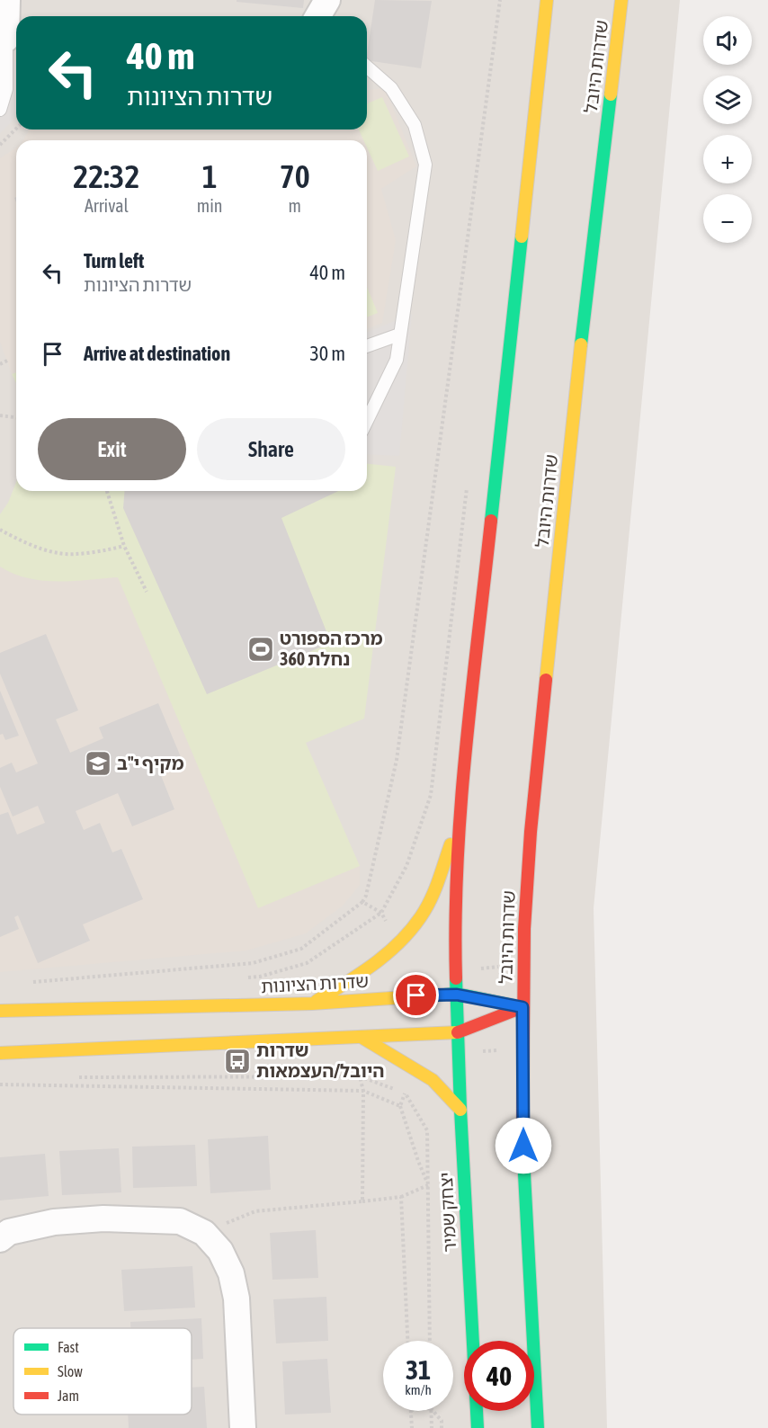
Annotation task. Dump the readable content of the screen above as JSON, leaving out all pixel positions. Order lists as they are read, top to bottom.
{
  "streets": {
    "street": ["שדרות היובל", "שדרות הציונות", "יצחק שמיר"]
  },
  "crossings": [
    ["שדרות היובל", "שדרות הציונות"],
    ["שדרות הציונות", "יצחק שמיר"]
  ],
  "places": {
    "sports": ["מרכז הספורט 360 נחלת"],
    "school or university": ["מקיף י\"ב"],
    "bus stop": ["שדרות היובל/העצמאות"]
  },
  "legend": ["Fast", "Slow", "Jam"],
  "page": {
    "map_buttons": ["+", "−"],
    "turn": ["40 m", "שדרות הציונות"],
    "eta": [
      "22:32",
      "Arrival",
      "1",
      "min",
      "70",
      "m"
    ],
    "list": [
      {
        "name": "Turn left",
        "note": "שדרות הציונות",
        "value": "40 m"
      },
      {
        "name": "Arrive at destination",
        "value": "30 m"
      }
    ],
    "buttons": ["Exit", "Share"],
    "speed": "31 km/h",
    "limit": "40"
  }
}
